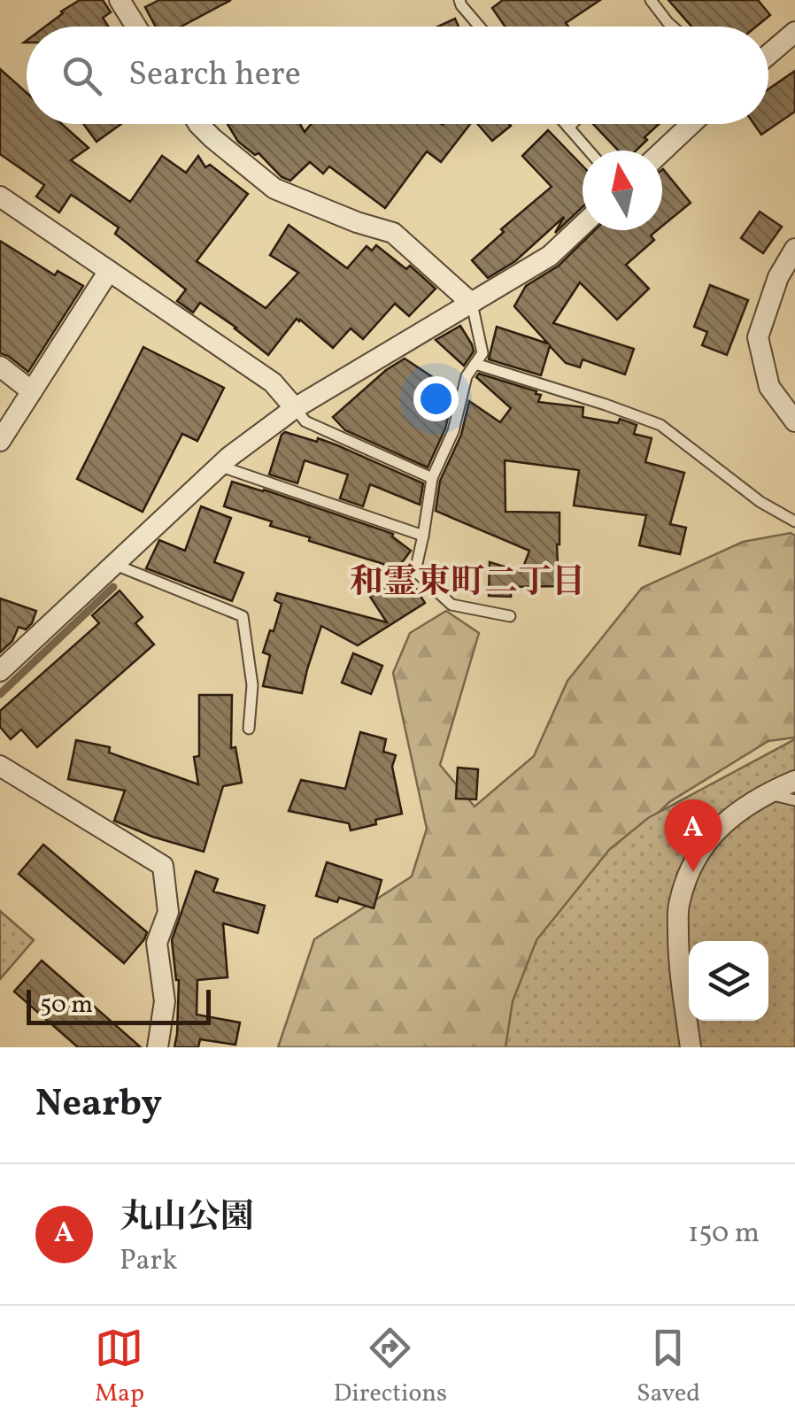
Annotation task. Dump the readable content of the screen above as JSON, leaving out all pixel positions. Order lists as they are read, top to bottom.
{
  "districts": ["和霊東町二丁目"],
  "scale_bar": "50 m",
  "north": "top",
  "page": {
    "search": "Search here",
    "pins": "A",
    "scale": "50 m",
    "heading": "Nearby",
    "list": [
      {
        "mark": "A",
        "name": "丸山公園",
        "note": "Park",
        "value": "150 m"
      }
    ],
    "nav": ["Map", "Directions", "Saved"]
  }
}
